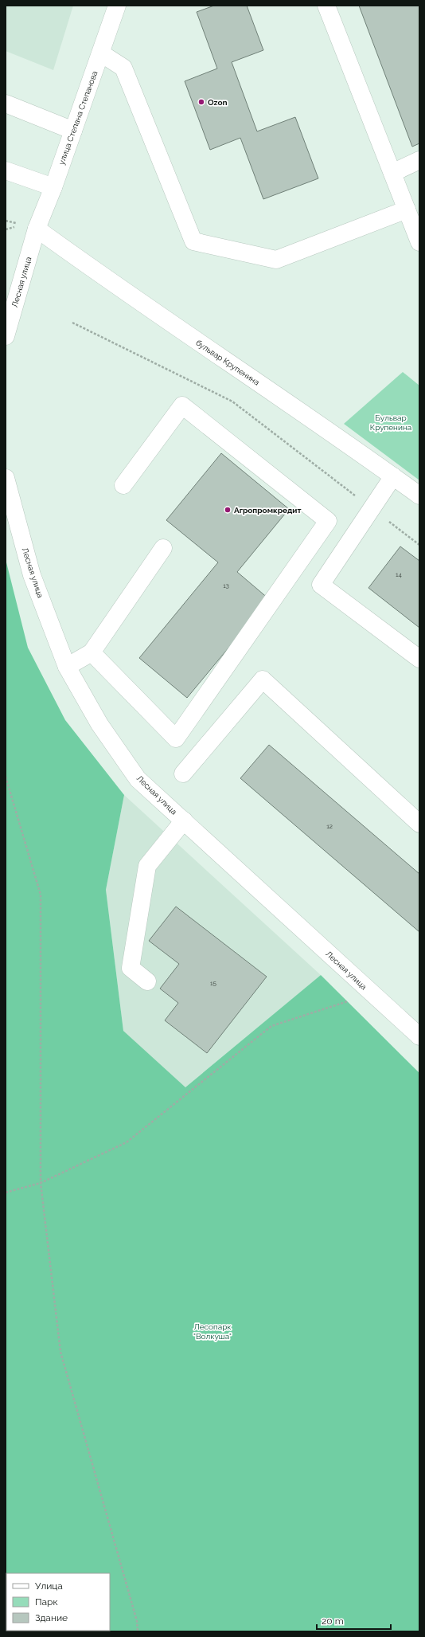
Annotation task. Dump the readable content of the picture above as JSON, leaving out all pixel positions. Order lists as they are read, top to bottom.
{
  "streets": {
    "street": ["улица Степана Степанова", "Лесная улица", "бульвар Крупенина"]
  },
  "crossings": [
    ["улица Степана Степанова", "Лесная улица"],
    ["улица Степана Степанова", "бульвар Крупенина"],
    ["Лесная улица", "бульвар Крупенина"]
  ],
  "parks": ["Бульвар Крупенина", "Лесопарк \"Волкуша\""],
  "places": ["Ozon", "Агропромкредит"],
  "house_numbers": [
    "14",
    "13",
    "12",
    "15"
  ],
  "legend": ["Улица", "Парк", "Здание"],
  "scale_bar": "20 m"
}
